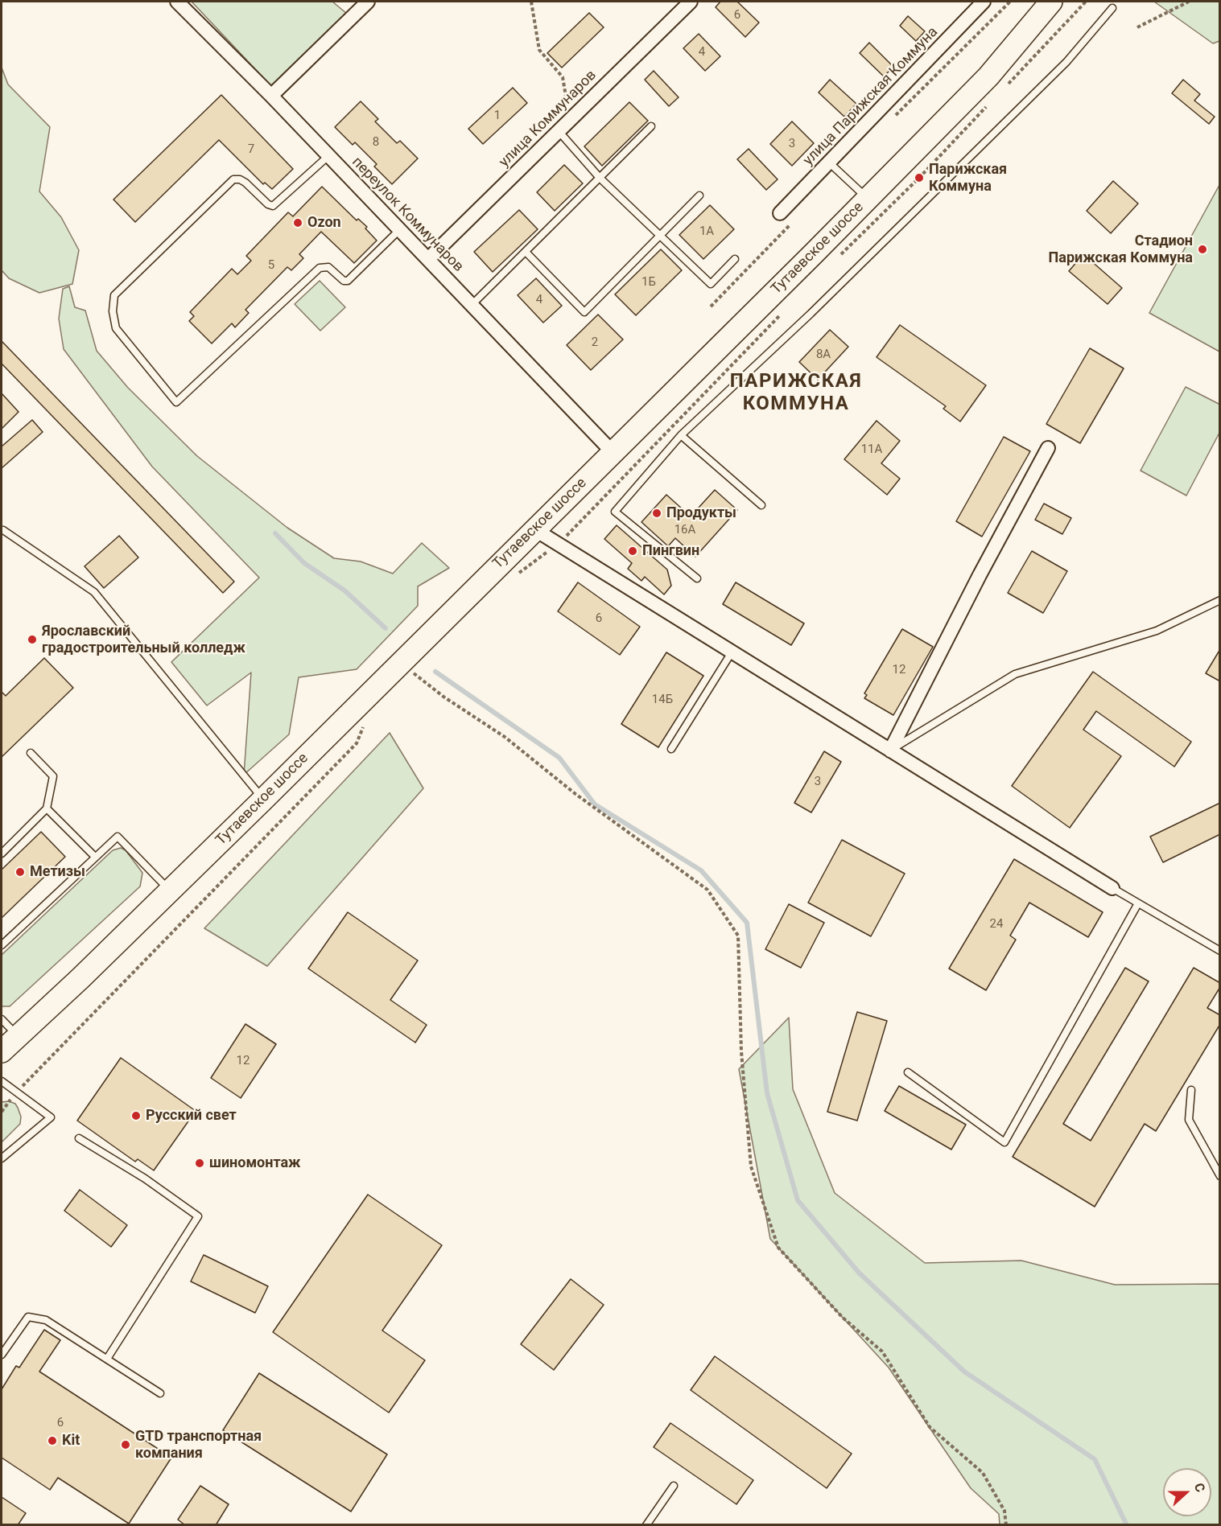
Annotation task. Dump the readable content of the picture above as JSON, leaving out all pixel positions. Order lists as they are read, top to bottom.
{
  "streets": {
    "main road": ["Тутаевское шоссе"],
    "street": ["улица Парижская Коммуна", "улица Коммунаров", "переулок Коммунаров"]
  },
  "crossings": [
    ["улица Коммунаров", "переулок Коммунаров"],
    ["переулок Коммунаров", "Тутаевское шоссе"]
  ],
  "districts": ["ПАРИЖСКАЯ КОММУНА"],
  "places": [
    "Парижская Коммуна",
    "Ozon",
    "Стадион Парижская Коммуна",
    "Продукты",
    "Пингвин",
    "Ярославский градостроительный колледж",
    "Метизы",
    "Русский свет",
    "шиномонтаж",
    "Kit",
    "GTD транспортная компания"
  ],
  "house_numbers": [
    "6",
    "4",
    "1",
    "8",
    "3",
    "7",
    "1А",
    "5",
    "1Б",
    "4",
    "2",
    "8А",
    "11А",
    "16А",
    "6",
    "12",
    "14Б",
    "3",
    "24",
    "12",
    "6"
  ],
  "north": "right"
}
